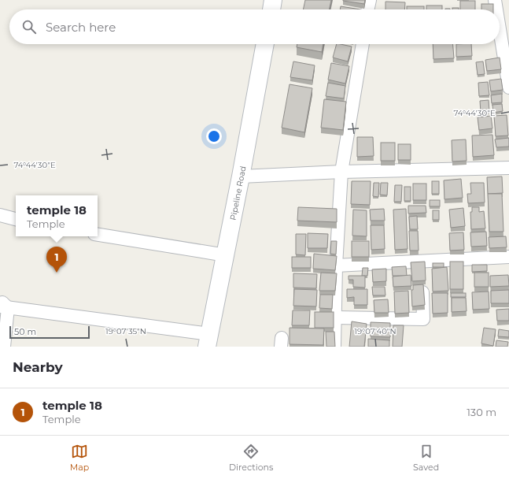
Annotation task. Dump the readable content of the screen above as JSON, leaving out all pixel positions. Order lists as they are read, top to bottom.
{
  "streets": {
    "main road": ["Pipeline Road"]
  },
  "scale_bar": "50 m",
  "page": {
    "search": "Search here",
    "popup": ["temple 18", "Temple"],
    "pins": "1",
    "scale": "50 m",
    "heading": "Nearby",
    "list": [
      {
        "mark": "1",
        "name": "temple 18",
        "note": "Temple",
        "value": "130 m"
      }
    ],
    "nav": ["Map", "Directions", "Saved"]
  },
  "coordinates": ["74°44'30\"E", "19°07'35\"N", "19°07'40\"N"]
}
